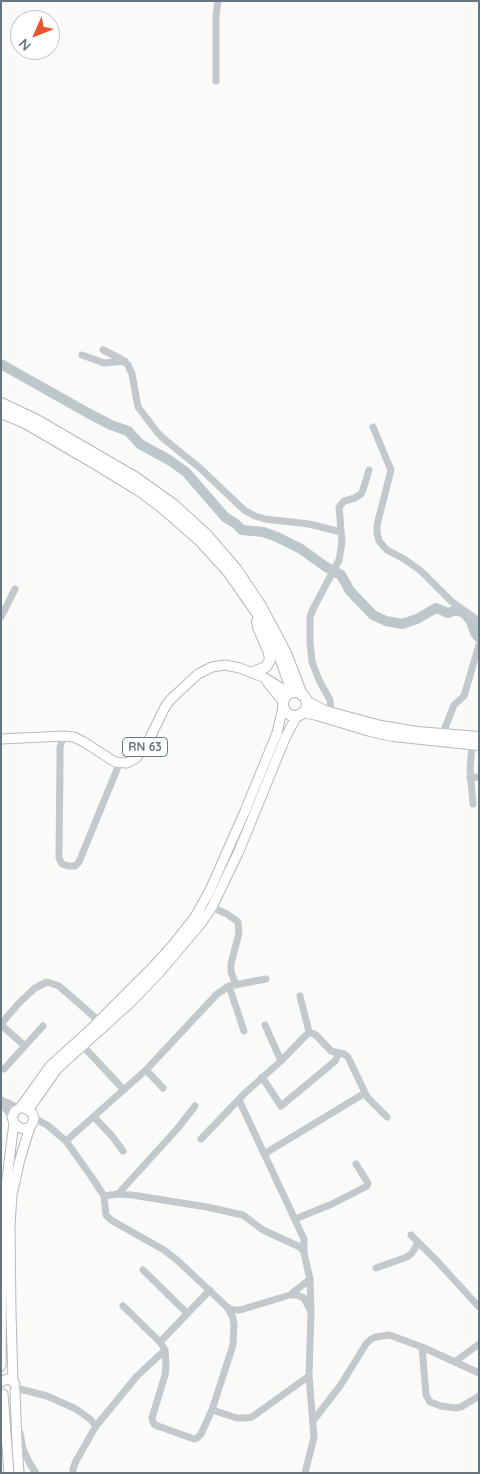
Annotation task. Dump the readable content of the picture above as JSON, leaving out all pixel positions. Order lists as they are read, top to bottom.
{
  "streets": {
    "highway": ["RN 63"]
  },
  "north": "bottom left"
}
